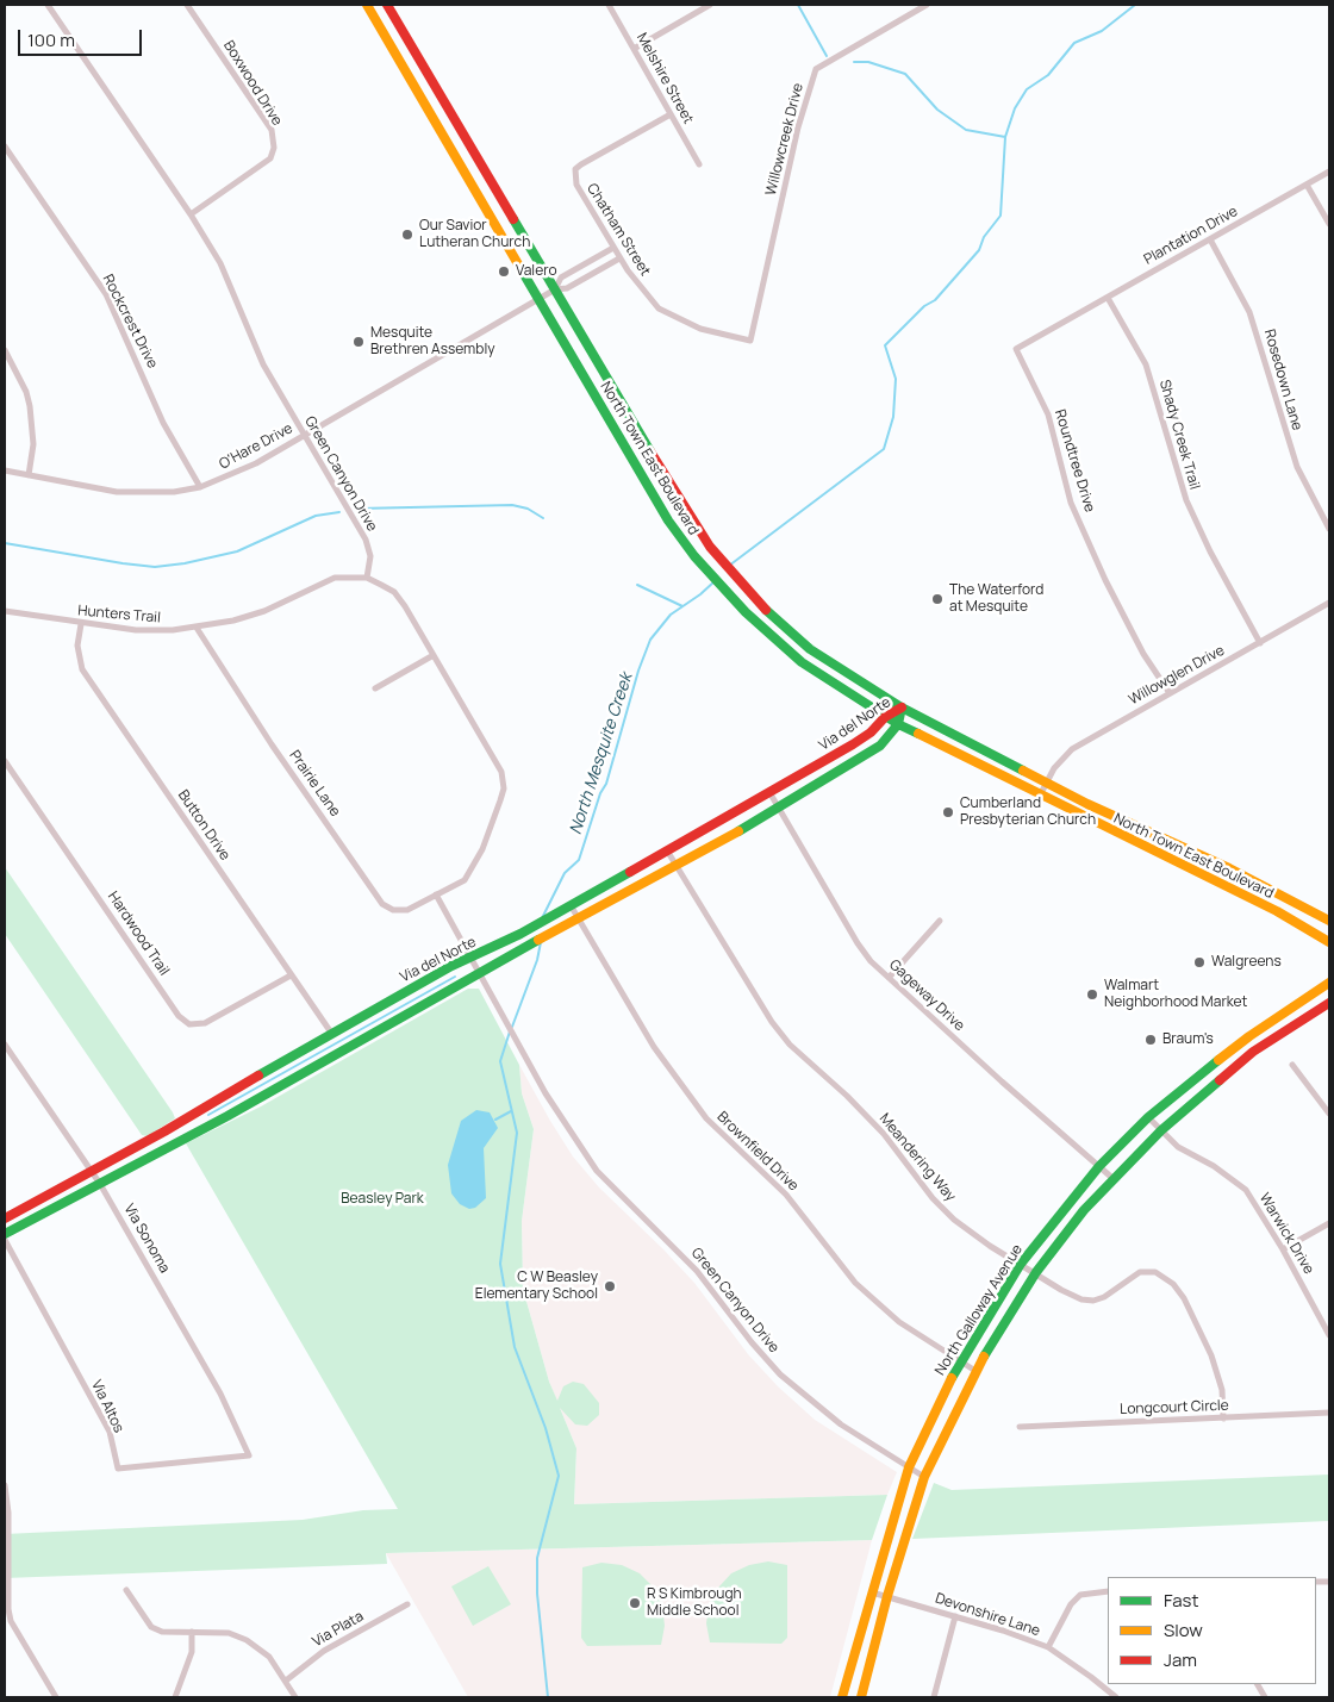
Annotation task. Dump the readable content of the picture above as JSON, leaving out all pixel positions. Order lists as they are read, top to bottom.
{
  "streets": {
    "main road": ["North Town East Boulevard", "Via del Norte", "North Galloway Avenue"],
    "street": [
      "Melshire Street",
      "Boxwood Drive",
      "Willowcreek Drive",
      "Chatham Street",
      "Plantation Drive",
      "Rockcrest Drive",
      "Rosedown Lane",
      "Shady Creek Trail",
      "O'Hare Drive",
      "Roundtree Drive",
      "Green Canyon Drive",
      "Hunters Trail",
      "Willowglen Drive",
      "Prairie Lane",
      "Button Drive",
      "Hardwood Trail",
      "Gageway Drive",
      "Brownfield Drive",
      "Meandering Way",
      "Warwick Drive",
      "Via Sonoma",
      "Via Altos",
      "Longcourt Circle",
      "Devonshire Lane",
      "Via Plata"
    ]
  },
  "crossings": [
    ["Melshire Street", "Chatham Street"],
    ["Boxwood Drive", "Green Canyon Drive"],
    ["Willowcreek Drive", "Chatham Street"],
    ["Plantation Drive", "Rosedown Lane"],
    ["Plantation Drive", "Shady Creek Trail"],
    ["Plantation Drive", "Roundtree Drive"],
    ["Rockcrest Drive", "O'Hare Drive"],
    ["Shady Creek Trail", "Willowglen Drive"],
    ["O'Hare Drive", "North Town East Boulevard"],
    ["O'Hare Drive", "Green Canyon Drive"],
    ["North Town East Boulevard", "Willowglen Drive"],
    ["North Town East Boulevard", "Via del Norte"],
    ["Roundtree Drive", "Willowglen Drive"],
    ["Green Canyon Drive", "Hunters Trail"],
    ["Green Canyon Drive", "Via del Norte"],
    ["Green Canyon Drive", "North Galloway Avenue"],
    ["Hunters Trail", "Prairie Lane"],
    ["Hunters Trail", "Button Drive"],
    ["Via del Norte", "Button Drive"],
    ["Via del Norte", "Gageway Drive"],
    ["Via del Norte", "Brownfield Drive"],
    ["Via del Norte", "Meandering Way"],
    ["Via del Norte", "Via Sonoma"],
    ["Button Drive", "Hardwood Trail"],
    ["Gageway Drive", "North Galloway Avenue"],
    ["Brownfield Drive", "North Galloway Avenue"],
    ["Meandering Way", "North Galloway Avenue"],
    ["Meandering Way", "Longcourt Circle"],
    ["Warwick Drive", "North Galloway Avenue"],
    ["Via Sonoma", "Via Altos"],
    ["North Galloway Avenue", "Devonshire Lane"]
  ],
  "water": ["North Mesquite Creek"],
  "parks": ["Beasley Park"],
  "places": [
    "Our Savior Lutheran Church",
    "Valero",
    "Mesquite Brethren Assembly",
    "The Waterford at Mesquite",
    "Cumberland Presbyterian Church",
    "Walgreens",
    "Walmart Neighborhood Market",
    "Braum's",
    "C W Beasley Elementary School",
    "R S Kimbrough Middle School"
  ],
  "legend": ["Fast", "Slow", "Jam"],
  "scale_bar": "100 m"
}
